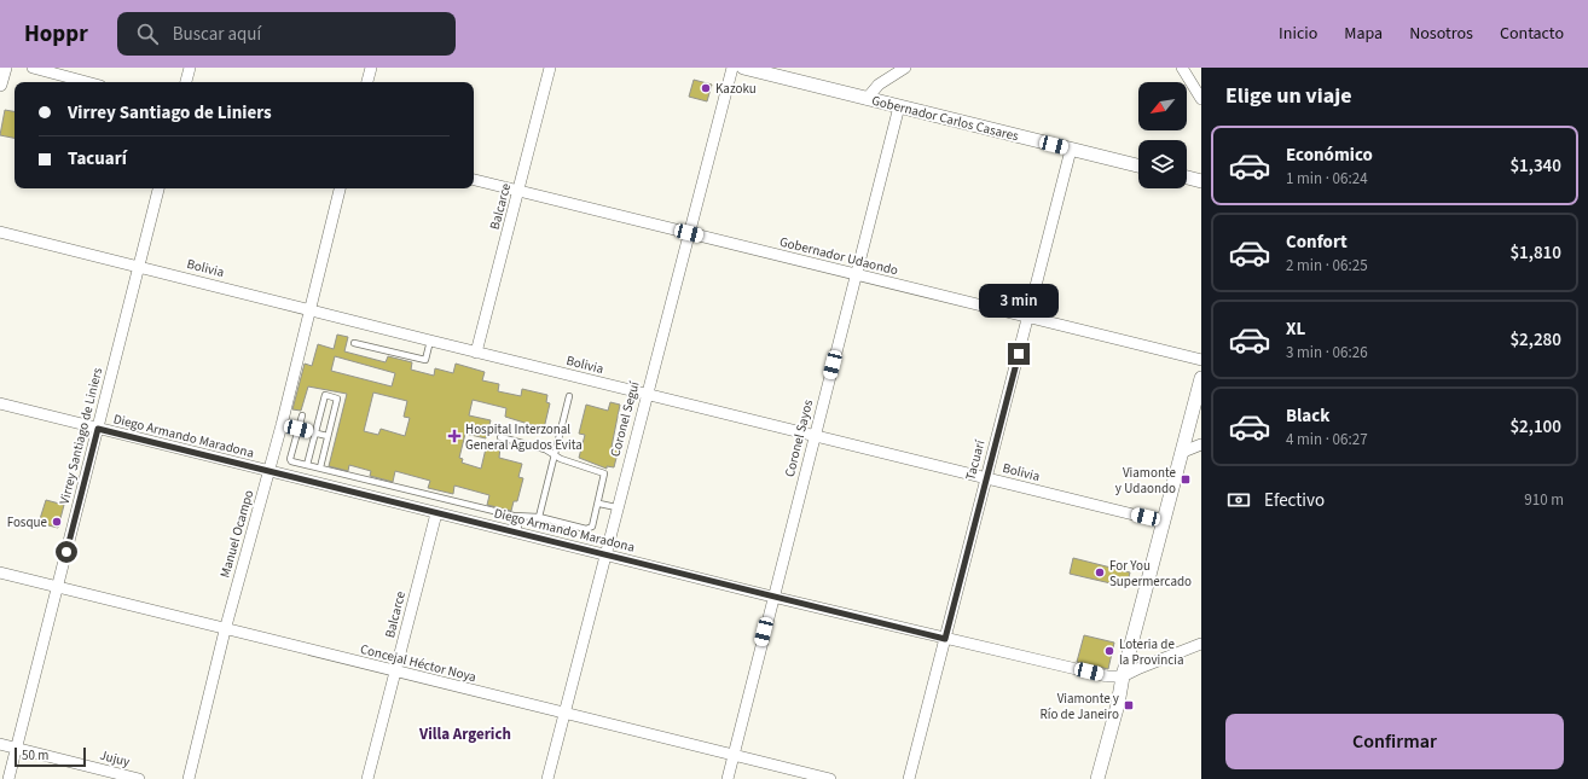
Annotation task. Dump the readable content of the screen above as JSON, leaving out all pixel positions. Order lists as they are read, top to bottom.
{
  "streets": {
    "street": [
      "Gobernador Carlos Casares",
      "Balcarce",
      "Gobernador Udaondo",
      "Bolivia",
      "Coronel Seguí",
      "Virrey Santiago de Liniers",
      "Diego Armando Maradona",
      "Coronel Sayos",
      "Tacuarí",
      "Manuel Ocampo",
      "Concejal Héctor Noya",
      "Jujuy"
    ]
  },
  "crossings": [
    ["Gobernador Carlos Casares", "Coronel Sayos"],
    ["Gobernador Carlos Casares", "Tacuarí"],
    ["Balcarce", "Gobernador Udaondo"],
    ["Balcarce", "Bolivia"],
    ["Balcarce", "Diego Armando Maradona"],
    ["Balcarce", "Concejal Héctor Noya"],
    ["Gobernador Udaondo", "Coronel Seguí"],
    ["Gobernador Udaondo", "Coronel Sayos"],
    ["Gobernador Udaondo", "Tacuarí"],
    ["Bolivia", "Coronel Seguí"],
    ["Bolivia", "Virrey Santiago de Liniers"],
    ["Bolivia", "Coronel Sayos"],
    ["Bolivia", "Tacuarí"],
    ["Bolivia", "Manuel Ocampo"],
    ["Coronel Seguí", "Diego Armando Maradona"],
    ["Coronel Seguí", "Concejal Héctor Noya"],
    ["Virrey Santiago de Liniers", "Diego Armando Maradona"],
    ["Virrey Santiago de Liniers", "Concejal Héctor Noya"],
    ["Virrey Santiago de Liniers", "Jujuy"],
    ["Diego Armando Maradona", "Coronel Sayos"],
    ["Diego Armando Maradona", "Tacuarí"],
    ["Diego Armando Maradona", "Manuel Ocampo"],
    ["Coronel Sayos", "Concejal Héctor Noya"],
    ["Manuel Ocampo", "Concejal Héctor Noya"]
  ],
  "districts": ["Villa Argerich"],
  "places": {
    "other": [
      "Kazoku",
      "Fosque",
      "For You Supermercado",
      "Loteria de la Provincia"
    ],
    "health": ["Hospital Interzonal General Agudos Evita"],
    "transit": ["Viamonte y Udaondo", "Viamonte y Río de Janeiro"]
  },
  "scale_bar": "50 m",
  "north": "bottom left",
  "page": {
    "header": "Hoppr",
    "search": "Buscar aquí",
    "nav": [
      "Inicio",
      "Mapa",
      "Nosotros",
      "Contacto"
    ],
    "heading": "Elige un viaje",
    "banner": ["Virrey Santiago de Liniers", "Tacuarí"],
    "list": [
      {
        "name": "Económico",
        "note": "1 min · 06:24",
        "value": "$1,340"
      },
      {
        "name": "Confort",
        "note": "2 min · 06:25",
        "value": "$1,810"
      },
      {
        "name": "XL",
        "note": "3 min · 06:26",
        "value": "$2,280"
      },
      {
        "name": "Black",
        "note": "4 min · 06:27",
        "value": "$2,100"
      }
    ],
    "bubble": "3 min",
    "pay": ["Efectivo", "910 m"],
    "buttons": "Confirmar",
    "scale": "50 m"
  }
}
